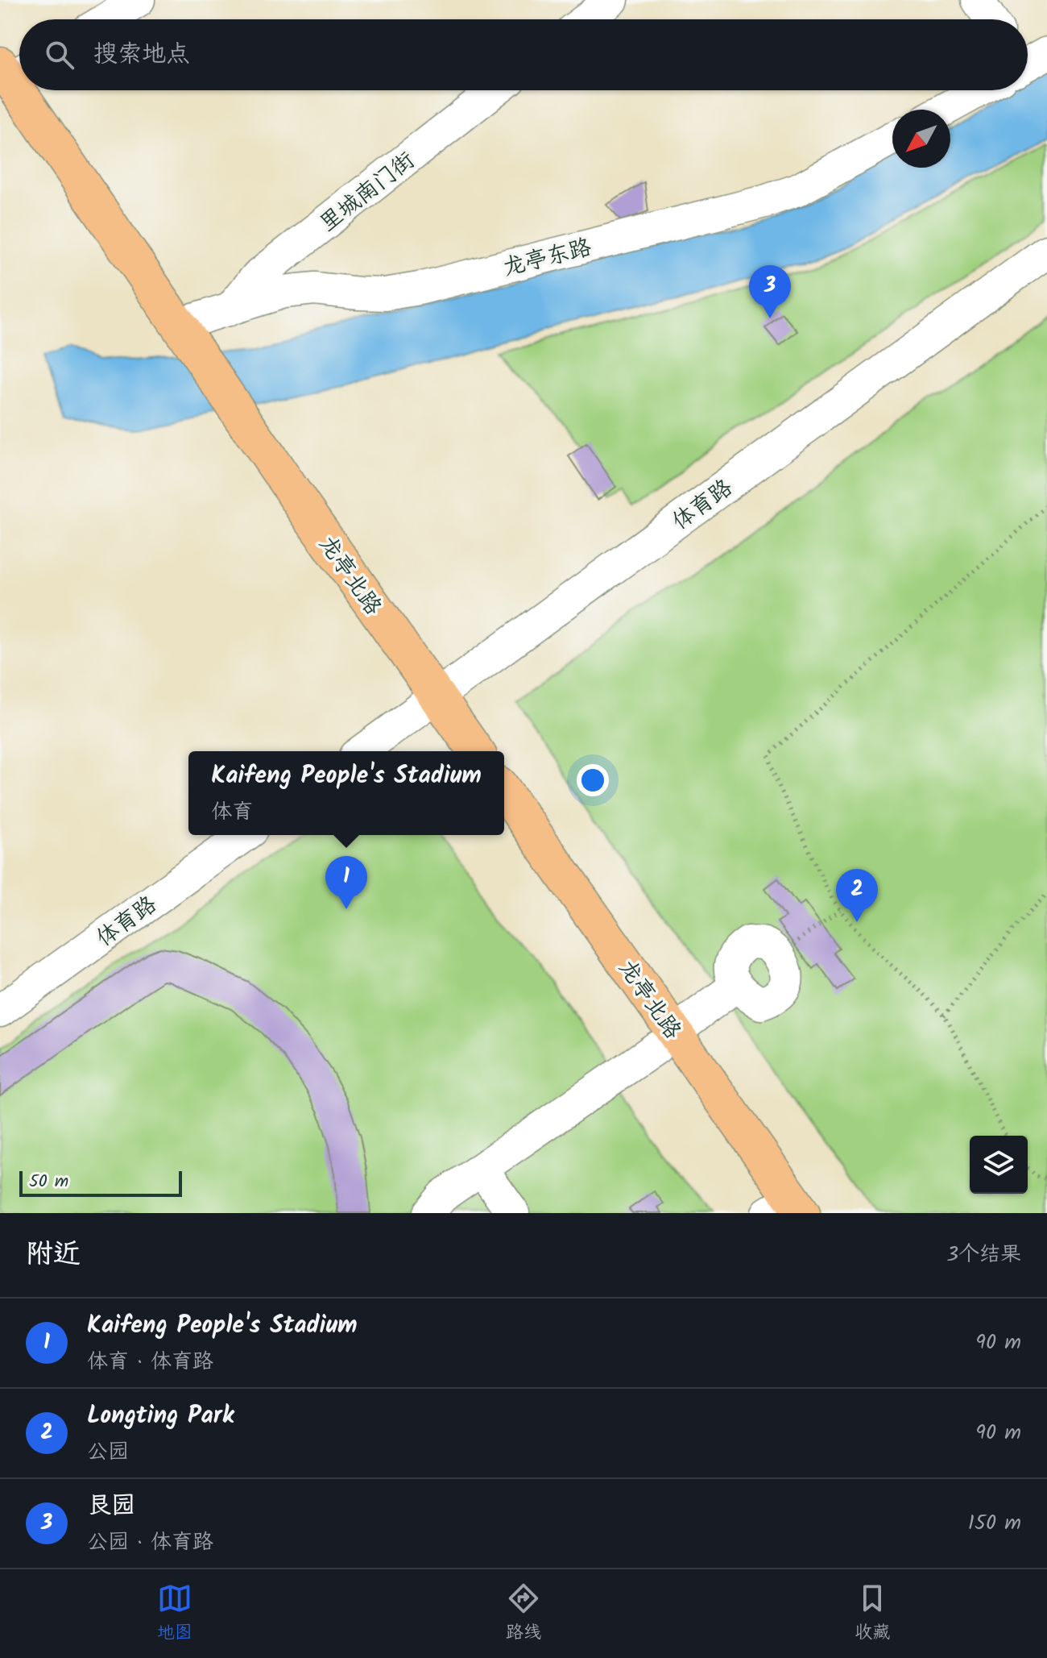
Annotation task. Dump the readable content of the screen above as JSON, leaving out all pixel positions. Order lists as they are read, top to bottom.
{
  "streets": {
    "main road": ["龙亭北路"],
    "street": ["里城南门街", "龙亭东路", "体育路"]
  },
  "crossings": [
    ["里城南门街", "龙亭东路"],
    ["龙亭东路", "龙亭北路"],
    ["体育路", "龙亭北路"]
  ],
  "scale_bar": "50 m",
  "north": "bottom left",
  "page": {
    "search": "搜索地点",
    "pins": ["3", "1", "2"],
    "popup": ["Kaifeng People's Stadium", "体育"],
    "scale": "50 m",
    "heading": ["附近", "3个结果"],
    "list": [
      {
        "mark": "1",
        "name": "Kaifeng People's Stadium",
        "note": "体育 · 体育路",
        "value": "90 m"
      },
      {
        "mark": "2",
        "name": "Longting Park",
        "note": "公园",
        "value": "90 m"
      },
      {
        "mark": "3",
        "name": "艮园",
        "note": "公园 · 体育路",
        "value": "150 m"
      }
    ],
    "nav": ["地图", "路线", "收藏"]
  }
}
